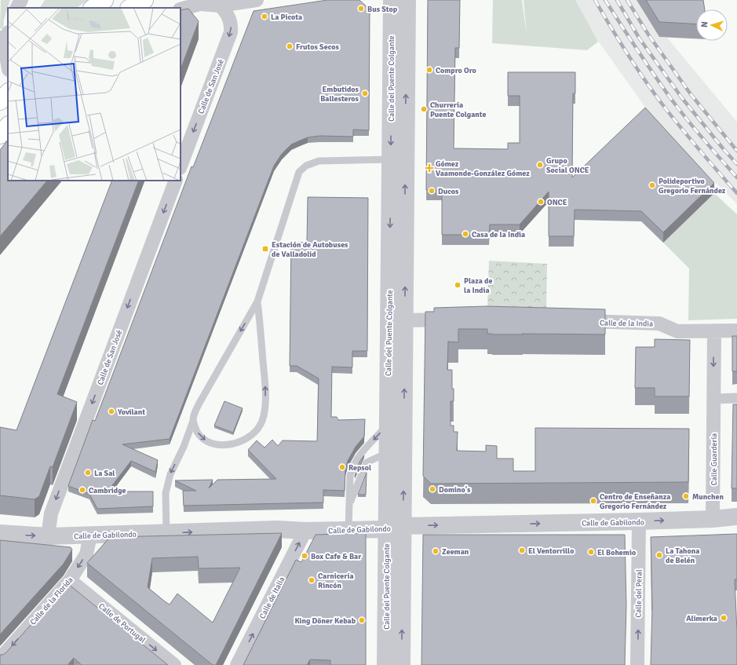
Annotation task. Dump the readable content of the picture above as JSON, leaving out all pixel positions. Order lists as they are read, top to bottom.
{
  "streets": {
    "street": [
      "Calle del Puente Colgante",
      "Calle de San José",
      "Calle de la India",
      "Calle Guardería",
      "Calle de Gabilondo",
      "Calle del Peral",
      "Calle de Italia",
      "Calle de la Florida",
      "Calle de Portugal"
    ]
  },
  "crossings": [
    ["Calle del Puente Colgante", "Calle de Gabilondo"],
    ["Calle de San José", "Calle de Gabilondo"],
    ["Calle de la India", "Calle Guardería"],
    ["Calle Guardería", "Calle de Gabilondo"],
    ["Calle de Gabilondo", "Calle del Peral"],
    ["Calle de Gabilondo", "Calle de Italia"],
    ["Calle de Gabilondo", "Calle de la Florida"],
    ["Calle de la Florida", "Calle de Portugal"]
  ],
  "one_way": [
    "Calle de San José",
    "Calle Guardería",
    "Calle de Gabilondo",
    "Calle del Peral",
    "Calle de Italia",
    "Calle de la Florida",
    "Calle de Portugal"
  ],
  "places": {
    "other": [
      "Bus Stop",
      "La Picota",
      "Frutos Secos",
      "Compro Oro",
      "Embutidos Ballesteros",
      "Churrería Puente Colgante",
      "Grupo Social ONCE",
      "Polideportivo Gregorio Fernández",
      "Ducos",
      "ONCE",
      "Casa de la India",
      "Plaza de la India",
      "Yovilant",
      "Repsol",
      "La Sal",
      "Domino's",
      "Cambridge",
      "Munchen",
      "Centro de Enseñanza Gregorio Fernández",
      "El Ventorrillo",
      "Zeeman",
      "El Bohemio",
      "La Tahona de Belén",
      "Box Cafe & Bar",
      "Carnicería Rincón",
      "Alimerka",
      "King Döner Kebab"
    ],
    "health": ["Gómez Vaamonde-González Gómez"],
    "transit": ["Estación de Autobuses de Valladolid"]
  },
  "north": "left"
}
